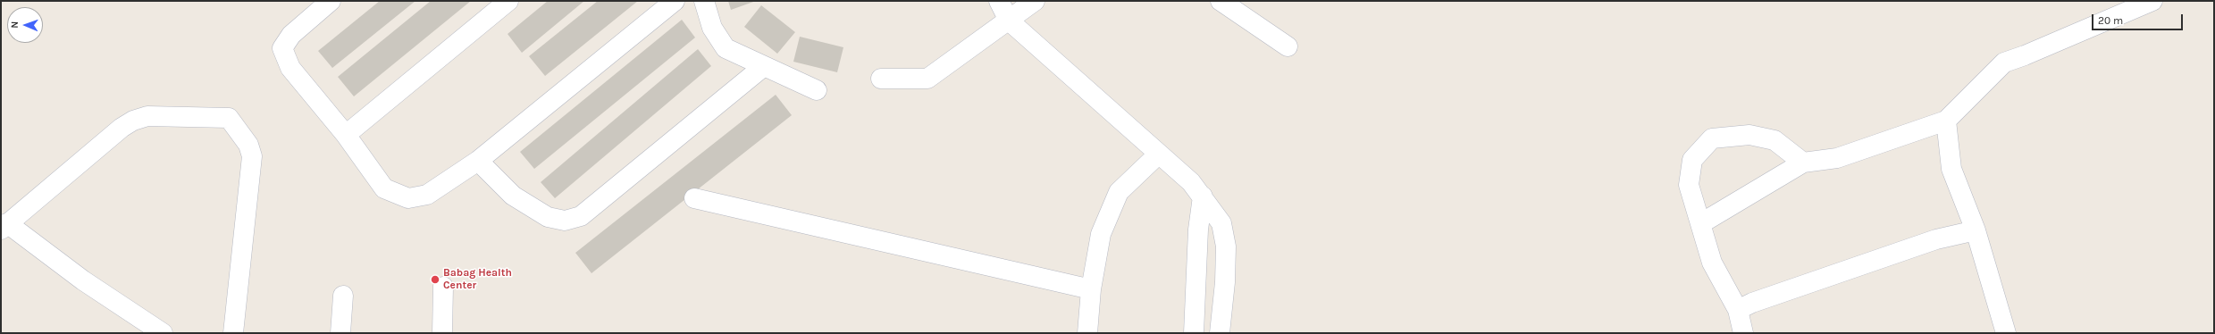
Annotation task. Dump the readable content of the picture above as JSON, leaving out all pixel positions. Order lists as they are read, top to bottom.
{
  "places": ["Babag Health Center"],
  "scale_bar": "20 m",
  "north": "left"
}
